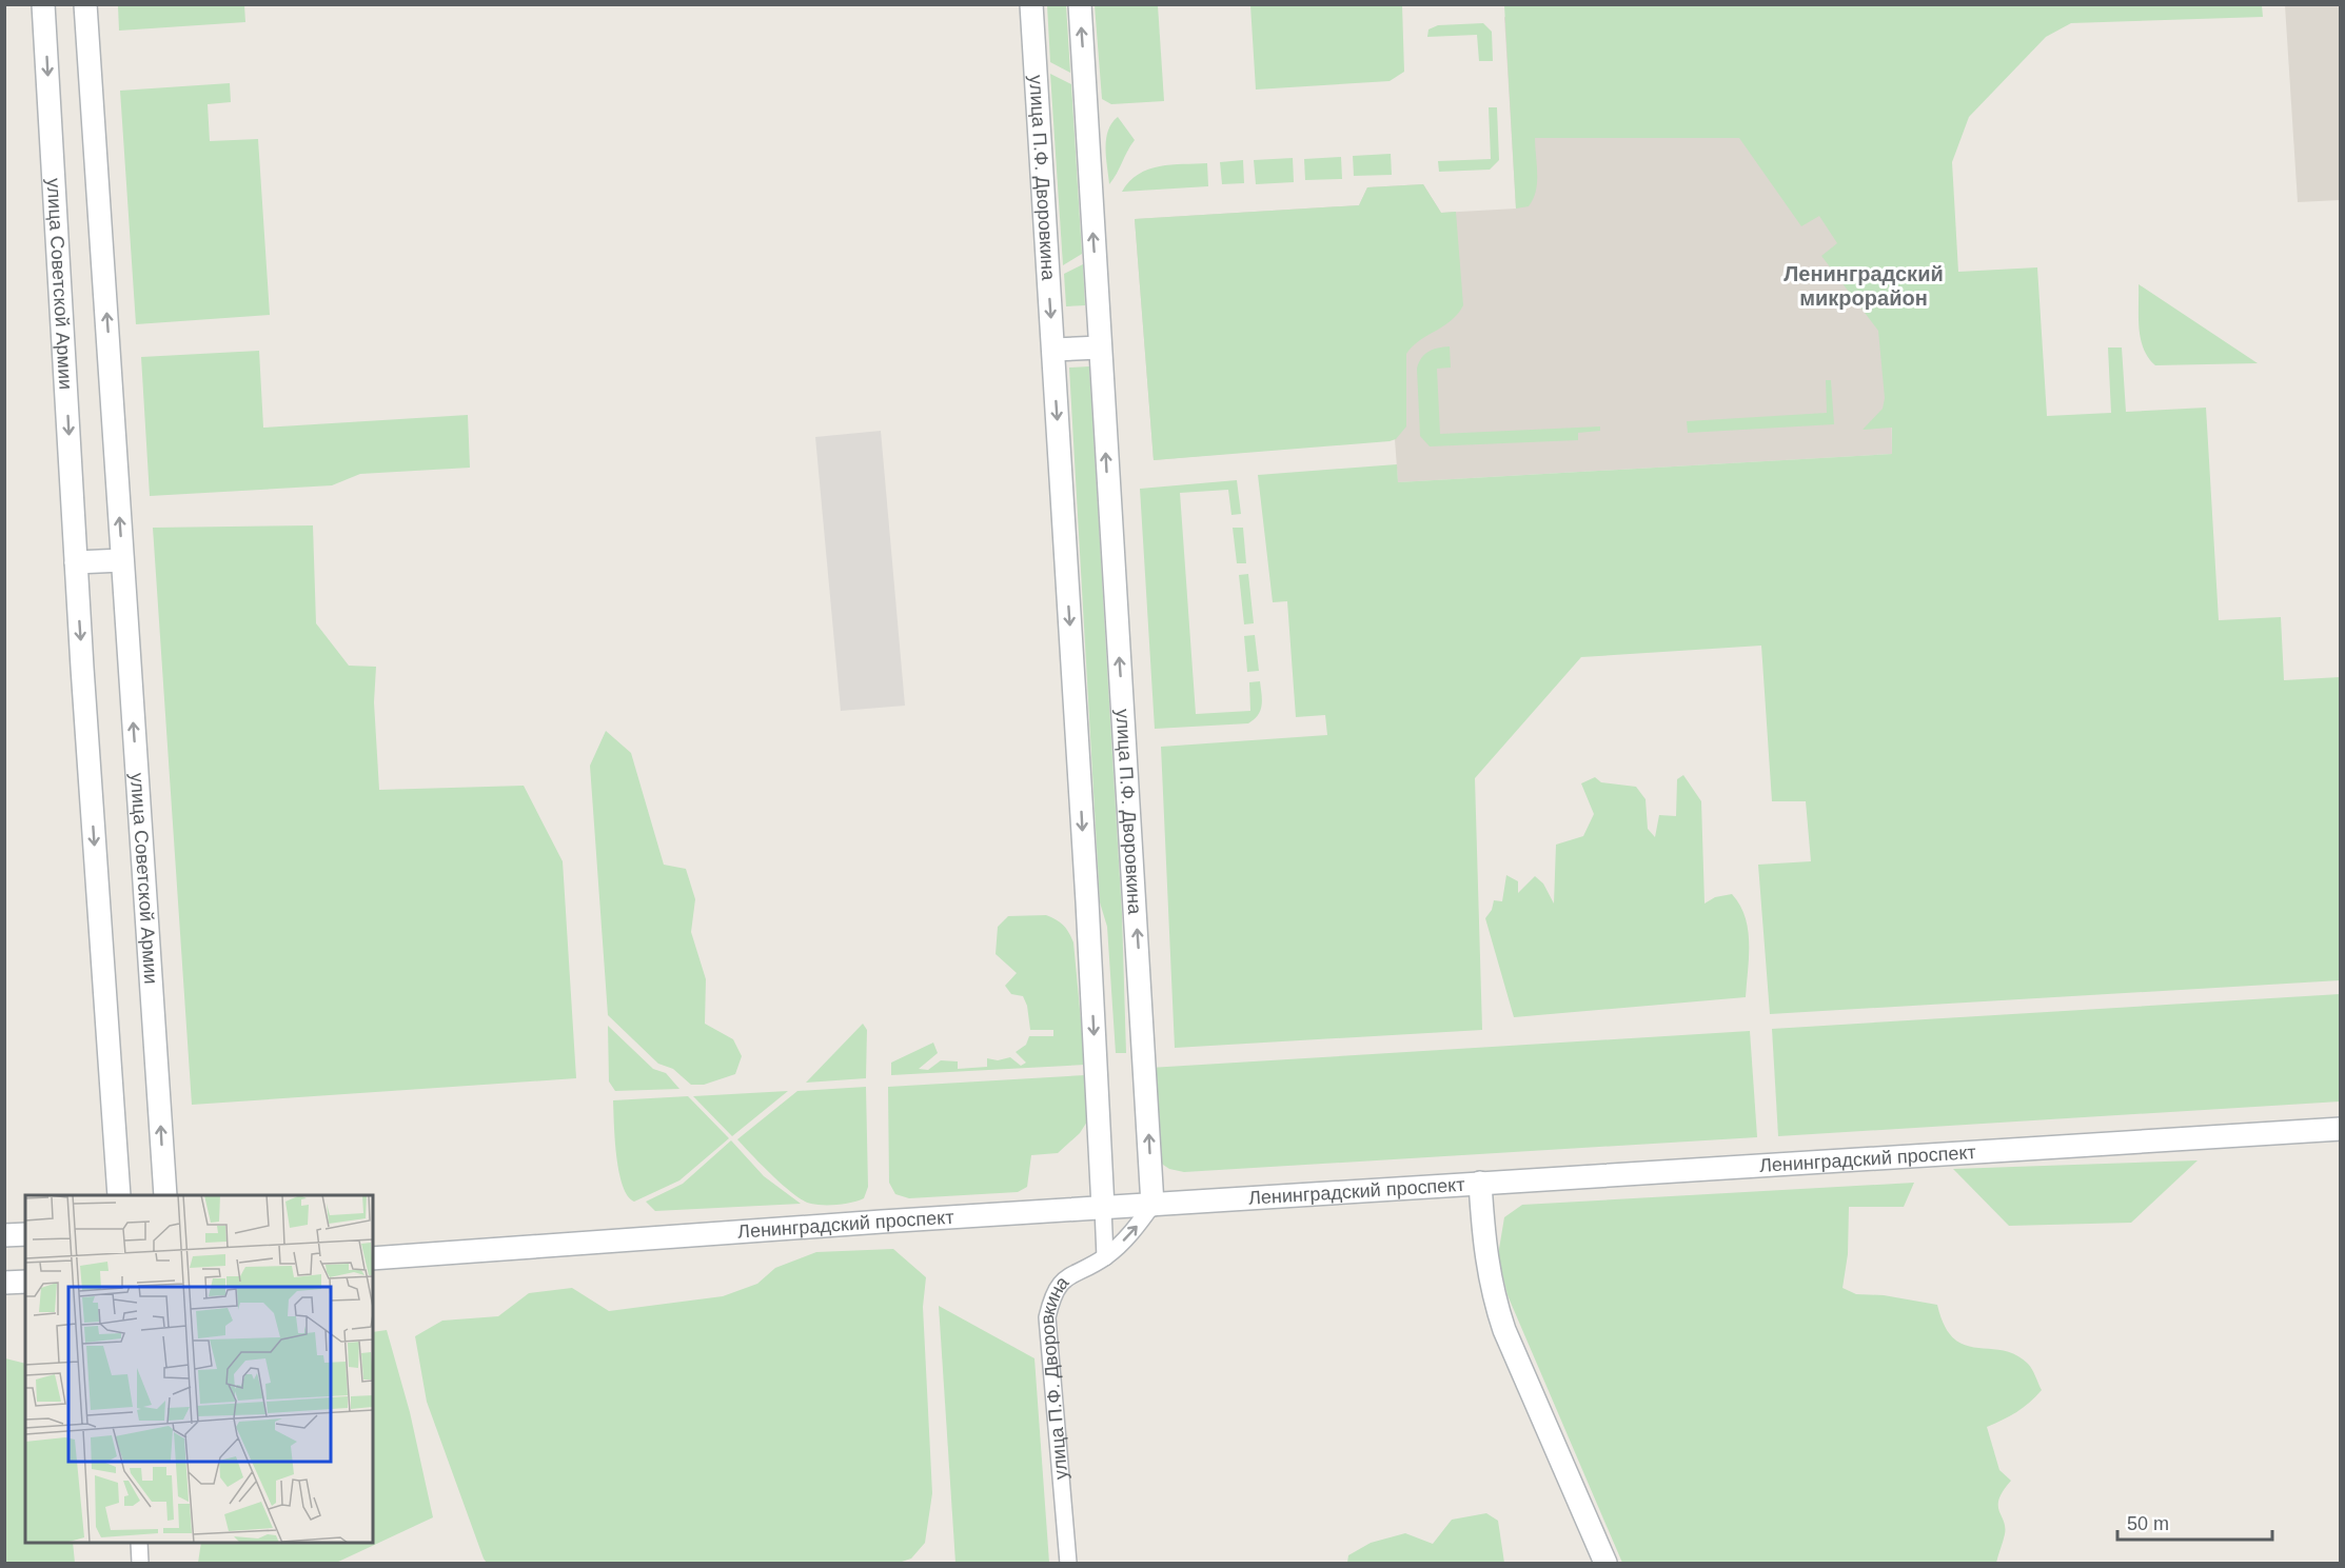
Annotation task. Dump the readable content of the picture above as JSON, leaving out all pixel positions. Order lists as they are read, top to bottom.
{
  "streets": {
    "street": ["улица П.Ф. Дворовкина", "улица Советской Армии", "Ленинградский проспект"]
  },
  "crossings": [
    ["улица П.Ф. Дворовкина", "Ленинградский проспект"]
  ],
  "districts": ["Ленинградский микрорайон"],
  "scale_bar": "50 m"
}
